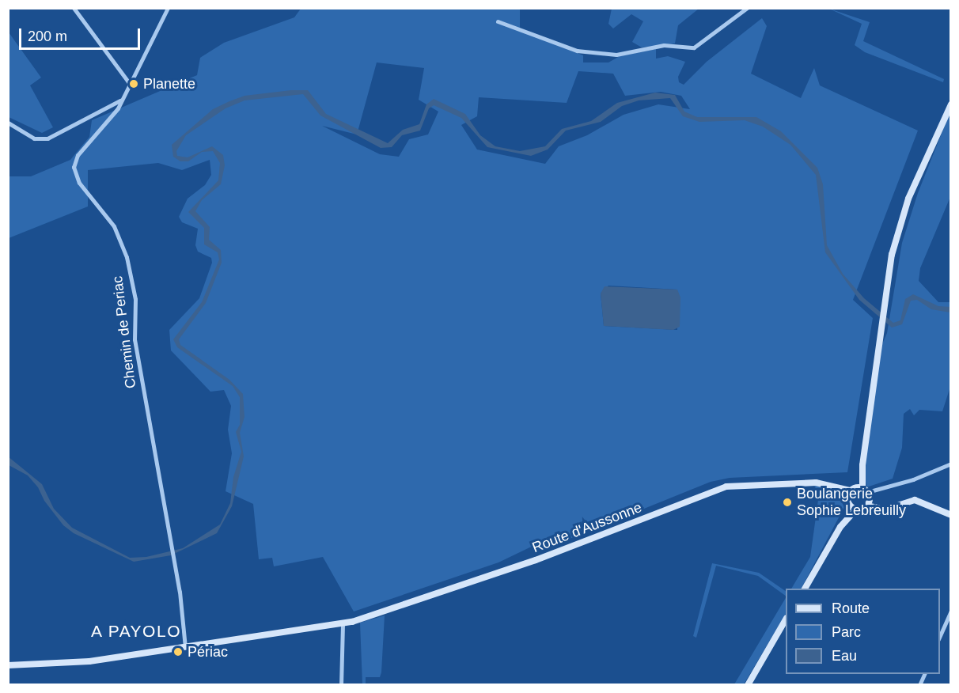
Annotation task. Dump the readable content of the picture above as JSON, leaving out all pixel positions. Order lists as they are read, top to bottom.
{
  "streets": {
    "main road": ["Route d'Aussonne"],
    "street": ["Chemin de Periac"]
  },
  "crossings": [
    ["Chemin de Periac", "Route d'Aussonne"]
  ],
  "districts": ["A PAYOLO"],
  "places": ["Planette", "Boulangerie Sophie Lebreuilly", "Périac"],
  "legend": ["Route", "Parc", "Eau"],
  "scale_bar": "200 m"
}
